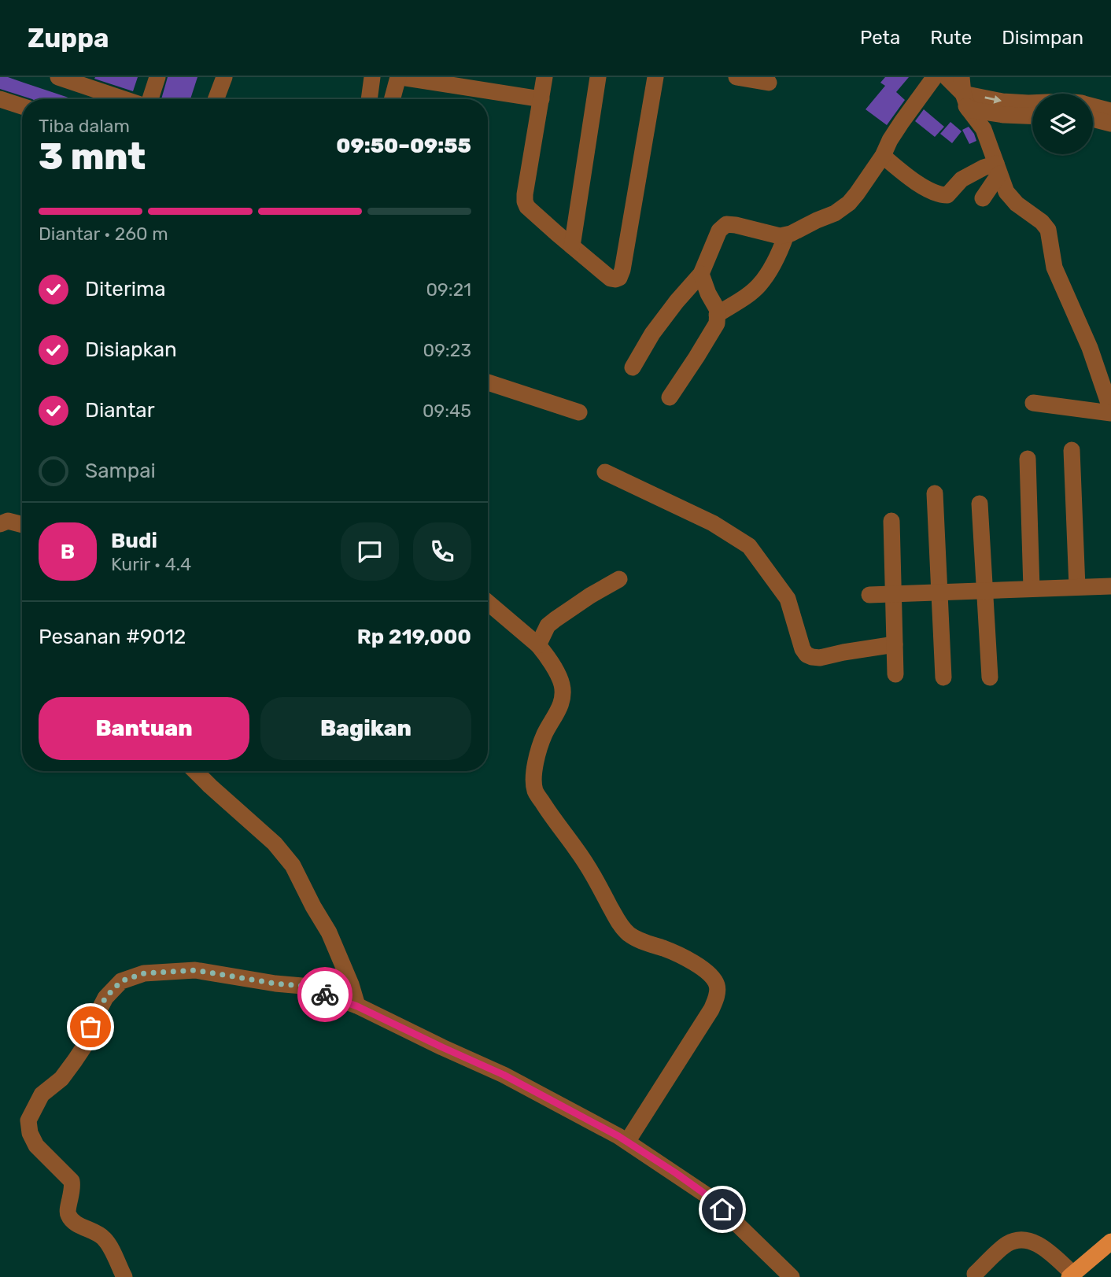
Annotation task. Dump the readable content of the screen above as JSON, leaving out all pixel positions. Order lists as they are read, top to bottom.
{
  "page": {
    "header": "Zuppa",
    "nav": ["Peta", "Rute", "Disimpan"],
    "heading": ["3 mnt", "Tiba dalam", "09:50–09:55"],
    "panel": [
      "Budi",
      "Kurir · 4.4",
      "Pesanan #9012",
      "Rp 219,000"
    ],
    "bar": "Diantar · 260 m",
    "list": [
      ["Diterima", "09:21"],
      ["Disiapkan", "09:23"],
      ["Diantar", "09:45"],
      "Sampai"
    ],
    "round": "B",
    "buttons": ["Bantuan", "Bagikan"]
  }
}
